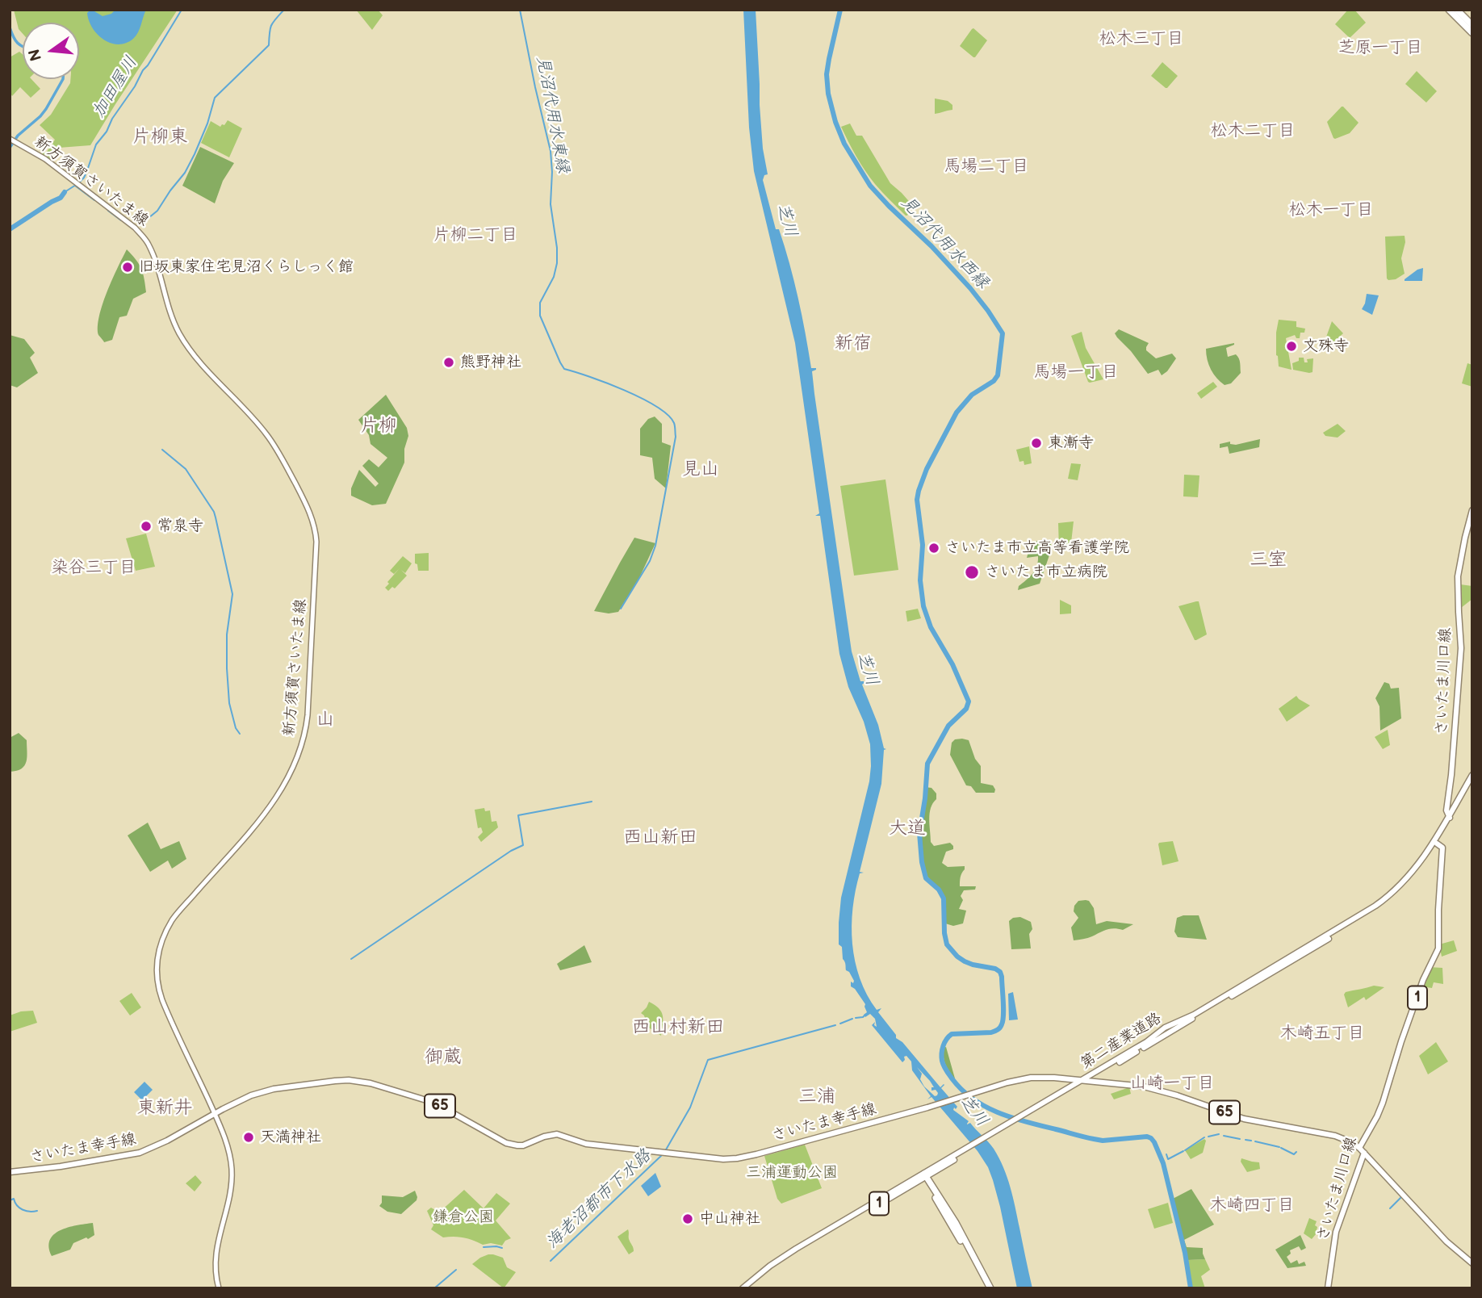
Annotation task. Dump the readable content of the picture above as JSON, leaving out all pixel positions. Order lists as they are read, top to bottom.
{
  "streets": {
    "main road": [
      "新方須賀さいたま線",
      "さいたま川口線",
      "1",
      "第二産業道路",
      "65",
      "さいたま幸手線"
    ]
  },
  "crossings": [
    ["新方須賀さいたま線", "さいたま幸手線"],
    ["さいたま川口線", "第二産業道路"],
    ["さいたま川口線", "さいたま幸手線"],
    ["第二産業道路", "さいたま幸手線"]
  ],
  "districts": [
    "松木三丁目",
    "芝原一丁目",
    "松木二丁目",
    "片柳東",
    "馬場二丁目",
    "松木一丁目",
    "片柳二丁目",
    "新宿",
    "馬場一丁目",
    "片柳",
    "見山",
    "三室",
    "染谷三丁目",
    "山",
    "大道",
    "西山新田",
    "西山村新田",
    "木崎五丁目",
    "御蔵",
    "山崎一丁目",
    "三浦",
    "東新井",
    "木崎四丁目"
  ],
  "water": [
    "加田屋川",
    "見沼代用水東縁",
    "芝川",
    "見沼代用水西縁",
    "海老沼都市下水路"
  ],
  "parks": ["三浦運動公園", "鎌倉公園"],
  "places": [
    "旧坂東家住宅見沼くらしっく館",
    "文殊寺",
    "熊野神社",
    "東漸寺",
    "常泉寺",
    "さいたま市立高等看護学院",
    "さいたま市立病院",
    "天満神社",
    "中山神社"
  ],
  "north": "left"
}
